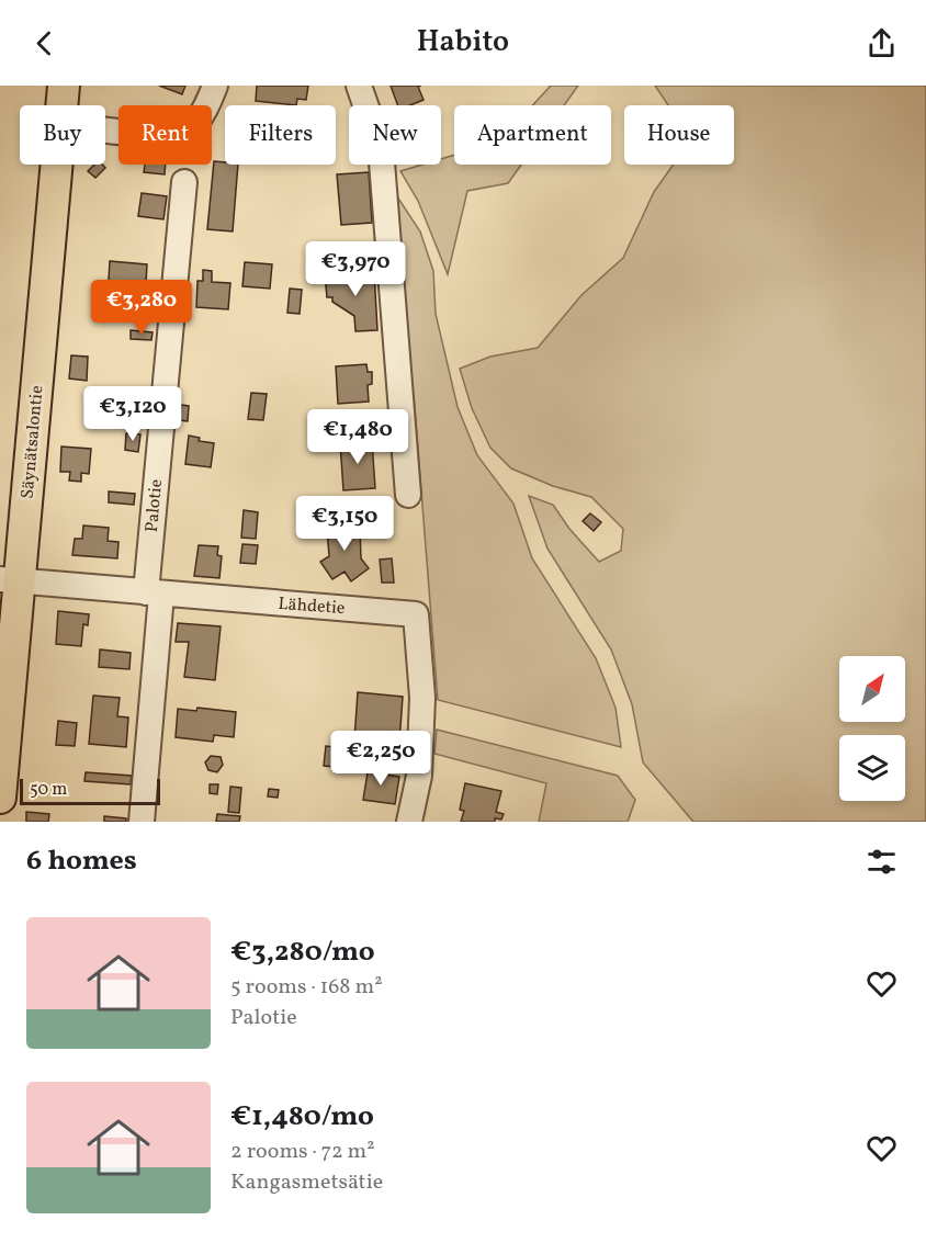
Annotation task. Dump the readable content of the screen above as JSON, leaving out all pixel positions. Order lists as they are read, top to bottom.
{
  "streets": {
    "main road": ["Säynätsalontie"],
    "street": ["Palotie", "Lähdetie"]
  },
  "crossings": [
    ["Säynätsalontie", "Lähdetie"],
    ["Palotie", "Lähdetie"]
  ],
  "scale_bar": "50 m",
  "north": "top right",
  "page": {
    "header": "Habito",
    "chip": [
      "Buy",
      "Rent",
      "Filters",
      "New",
      "Apartment",
      "House"
    ],
    "price": [
      "€3,970",
      "€3,280",
      "€3,120",
      "€1,480",
      "€3,150",
      "€2,250"
    ],
    "scale": "50 m",
    "heading": "6 homes",
    "list": [
      {
        "name": "€3,280/mo",
        "note": "5 rooms · 168 m² · Palotie"
      },
      {
        "name": "€1,480/mo",
        "note": "2 rooms · 72 m² · Kangasmetsätie"
      }
    ]
  }
}
